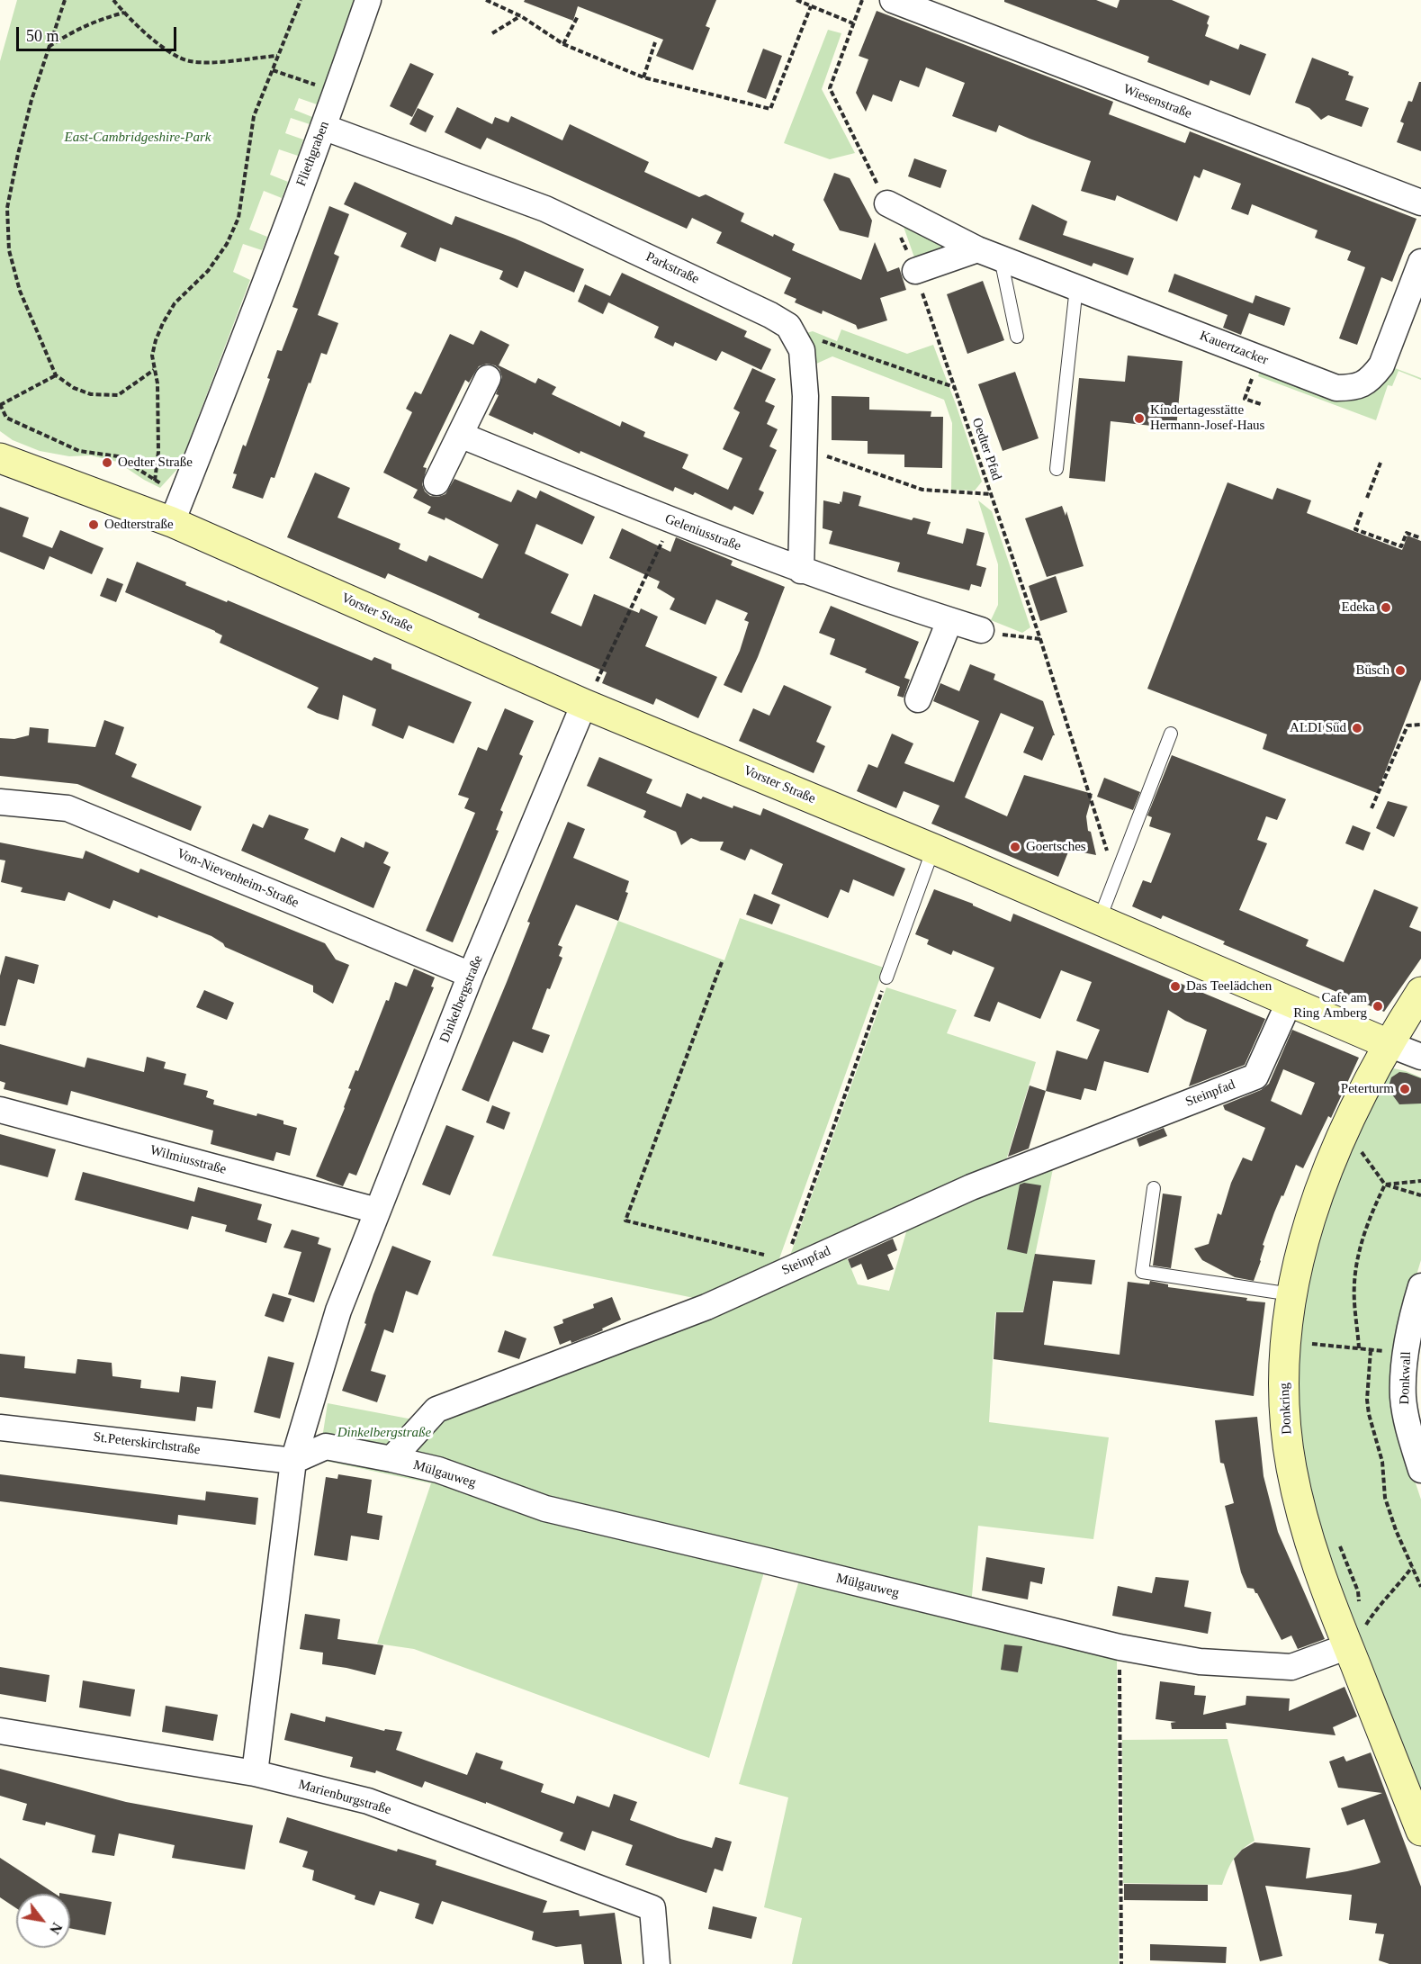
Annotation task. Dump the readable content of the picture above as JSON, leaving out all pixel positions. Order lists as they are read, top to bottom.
{
  "streets": {
    "main road": ["Vorster Straße", "Donkring"],
    "street": [
      "Wiesenstraße",
      "Fliethgraben",
      "Parkstraße",
      "Kauertzacker",
      "Geleniusstraße",
      "Von-Nievenheim-Straße",
      "Dinkelbergstraße",
      "Steinpfad",
      "Wilmiusstraße",
      "Donkwall",
      "St.Peterskirchstraße",
      "Mülgauweg",
      "Marienburgstraße"
    ],
    "path": ["Oedter Pfad"]
  },
  "crossings": [
    ["Fliethgraben", "Parkstraße"],
    ["Parkstraße", "Geleniusstraße"],
    ["Kauertzacker", "Oedter Pfad"],
    ["Vorster Straße", "Dinkelbergstraße"],
    ["Vorster Straße", "Steinpfad"],
    ["Vorster Straße", "Donkring"],
    ["Von-Nievenheim-Straße", "Dinkelbergstraße"],
    ["Dinkelbergstraße", "Wilmiusstraße"],
    ["Dinkelbergstraße", "St.Peterskirchstraße"],
    ["Dinkelbergstraße", "Marienburgstraße"],
    ["Steinpfad", "Mülgauweg"],
    ["Donkring", "Mülgauweg"]
  ],
  "parks": ["East-Cambridgeshire-Park", "Dinkelbergstraße"],
  "places": [
    "Kindertagesstätte Hermann-Josef-Haus",
    "Oedter Straße",
    "Oedterstraße",
    "Edeka",
    "Büsch",
    "ALDI Süd",
    "Goertsches",
    "Das Teelädchen",
    "Cafe am Ring Amberg",
    "Peterturm"
  ],
  "scale_bar": "50 m",
  "north": "bottom right"
}
